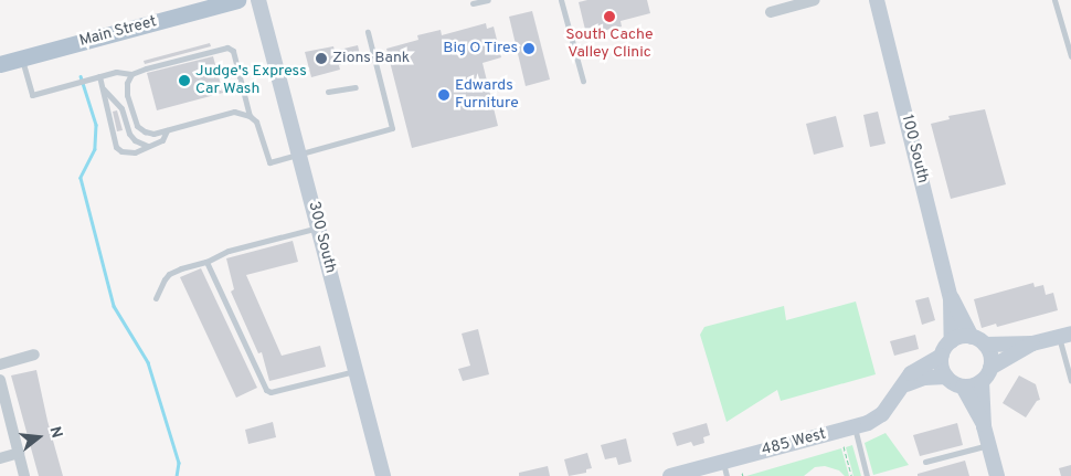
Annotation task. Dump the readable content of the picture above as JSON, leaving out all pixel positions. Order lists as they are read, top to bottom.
{
  "streets": {
    "main road": ["Main Street"],
    "street": ["100 South", "300 South", "485 West"]
  },
  "crossings": [
    ["100 South", "485 West"]
  ],
  "places": [
    "South Cache Valley Clinic",
    "Big O Tires",
    "Zions Bank",
    "Judge's Express Car Wash",
    "Edwards Furniture"
  ],
  "north": "right"
}
